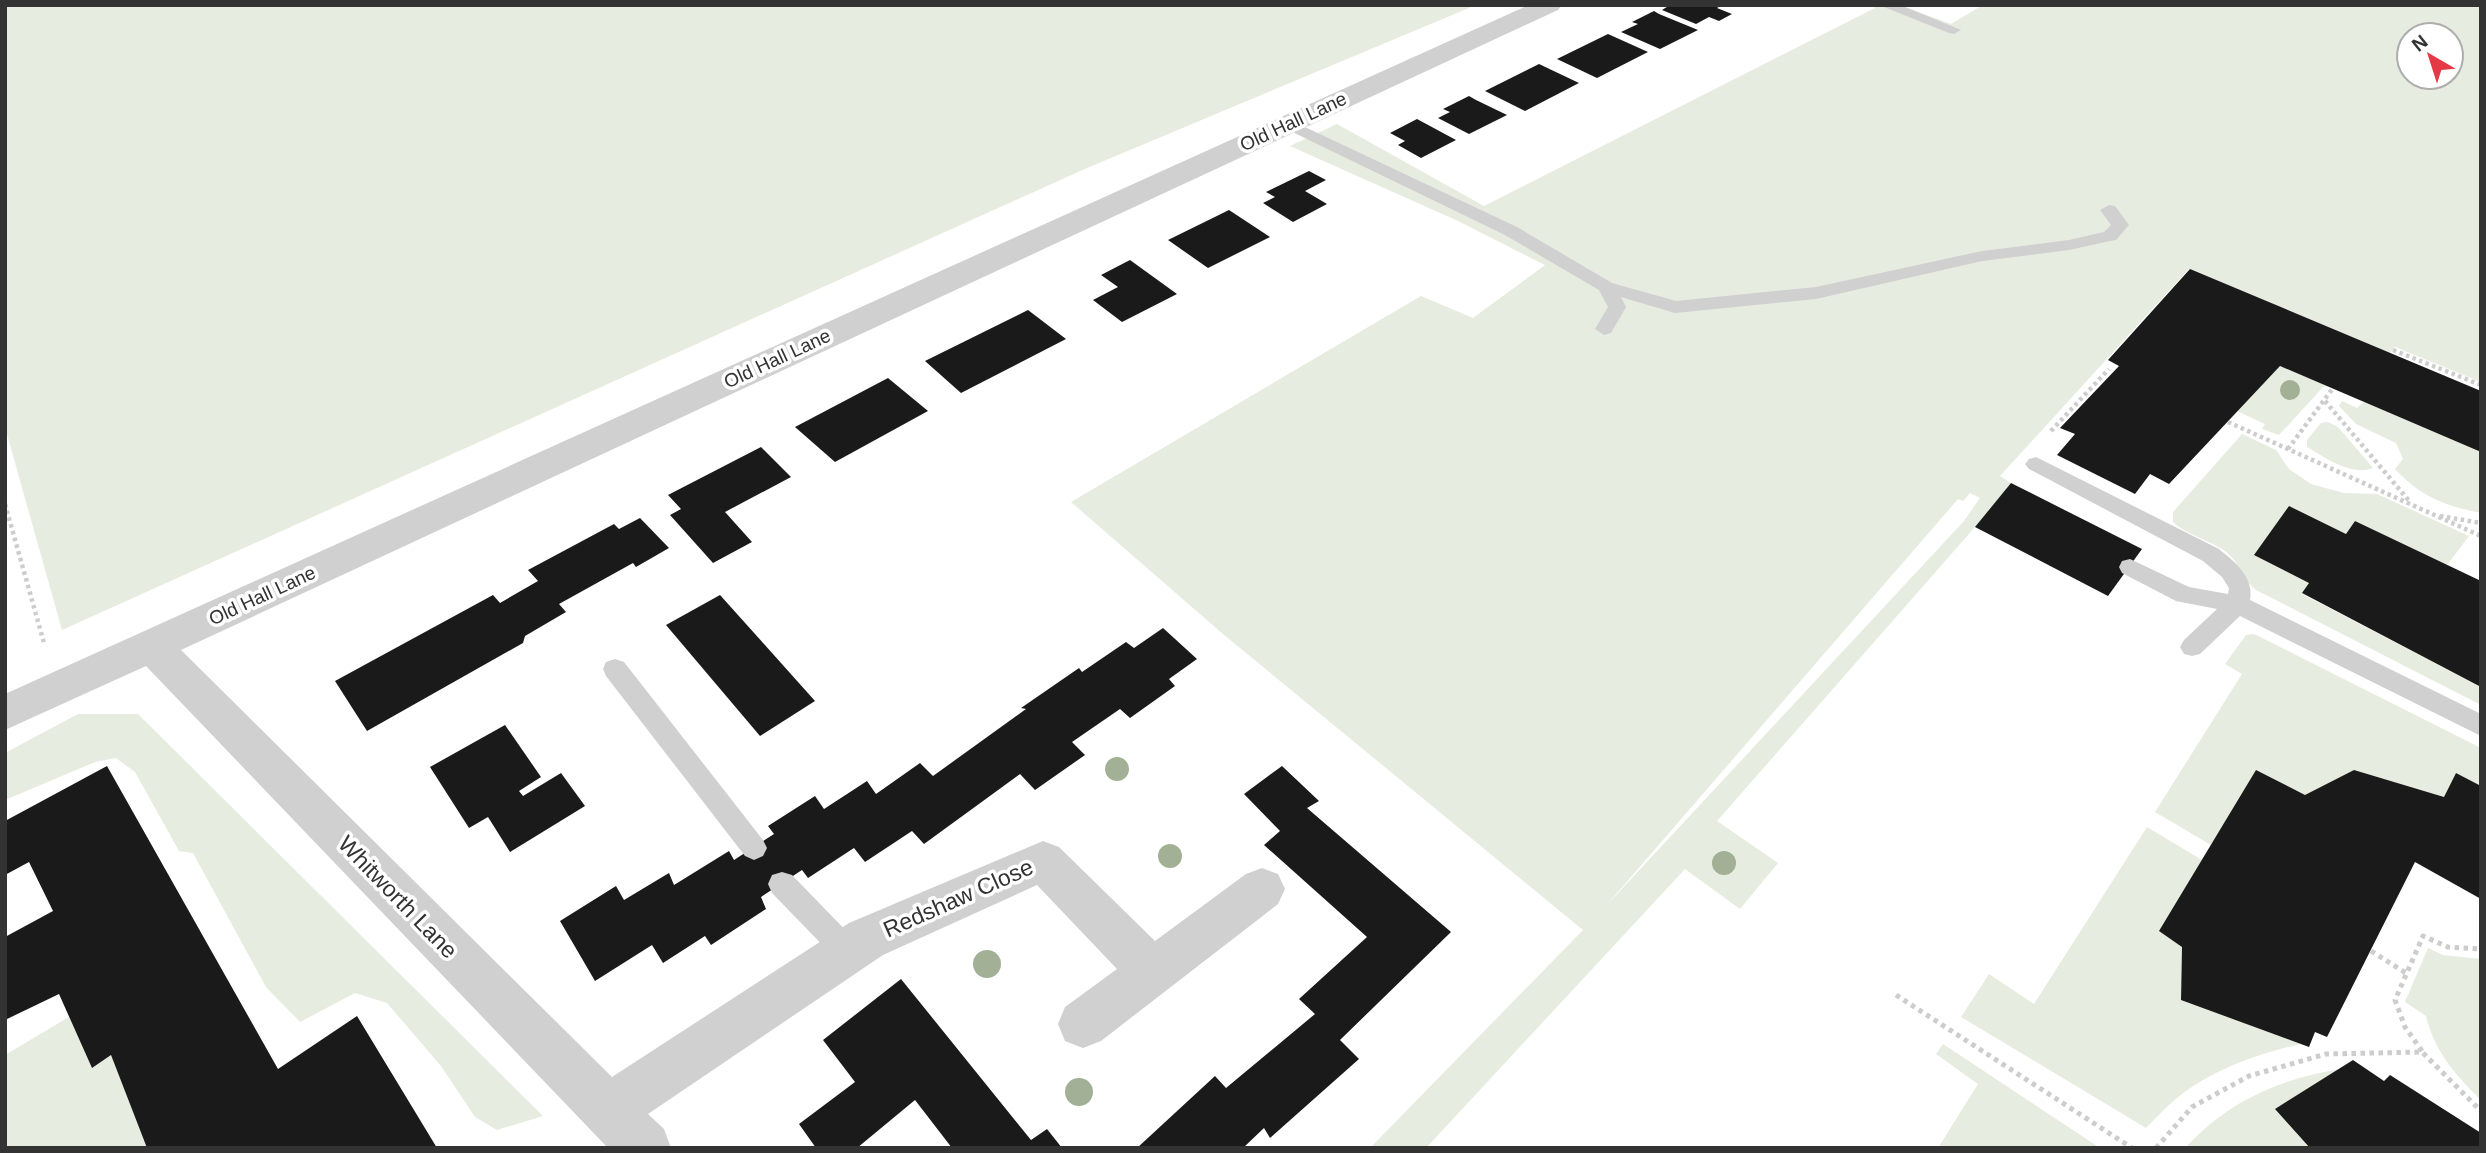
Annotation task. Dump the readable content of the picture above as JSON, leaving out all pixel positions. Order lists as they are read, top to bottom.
{
  "streets": {
    "street": ["Old Hall Lane", "Whitworth Lane", "Redshaw Close"]
  },
  "crossings": [
    ["Old Hall Lane", "Whitworth Lane"],
    ["Whitworth Lane", "Redshaw Close"]
  ],
  "north": "top left"
}
